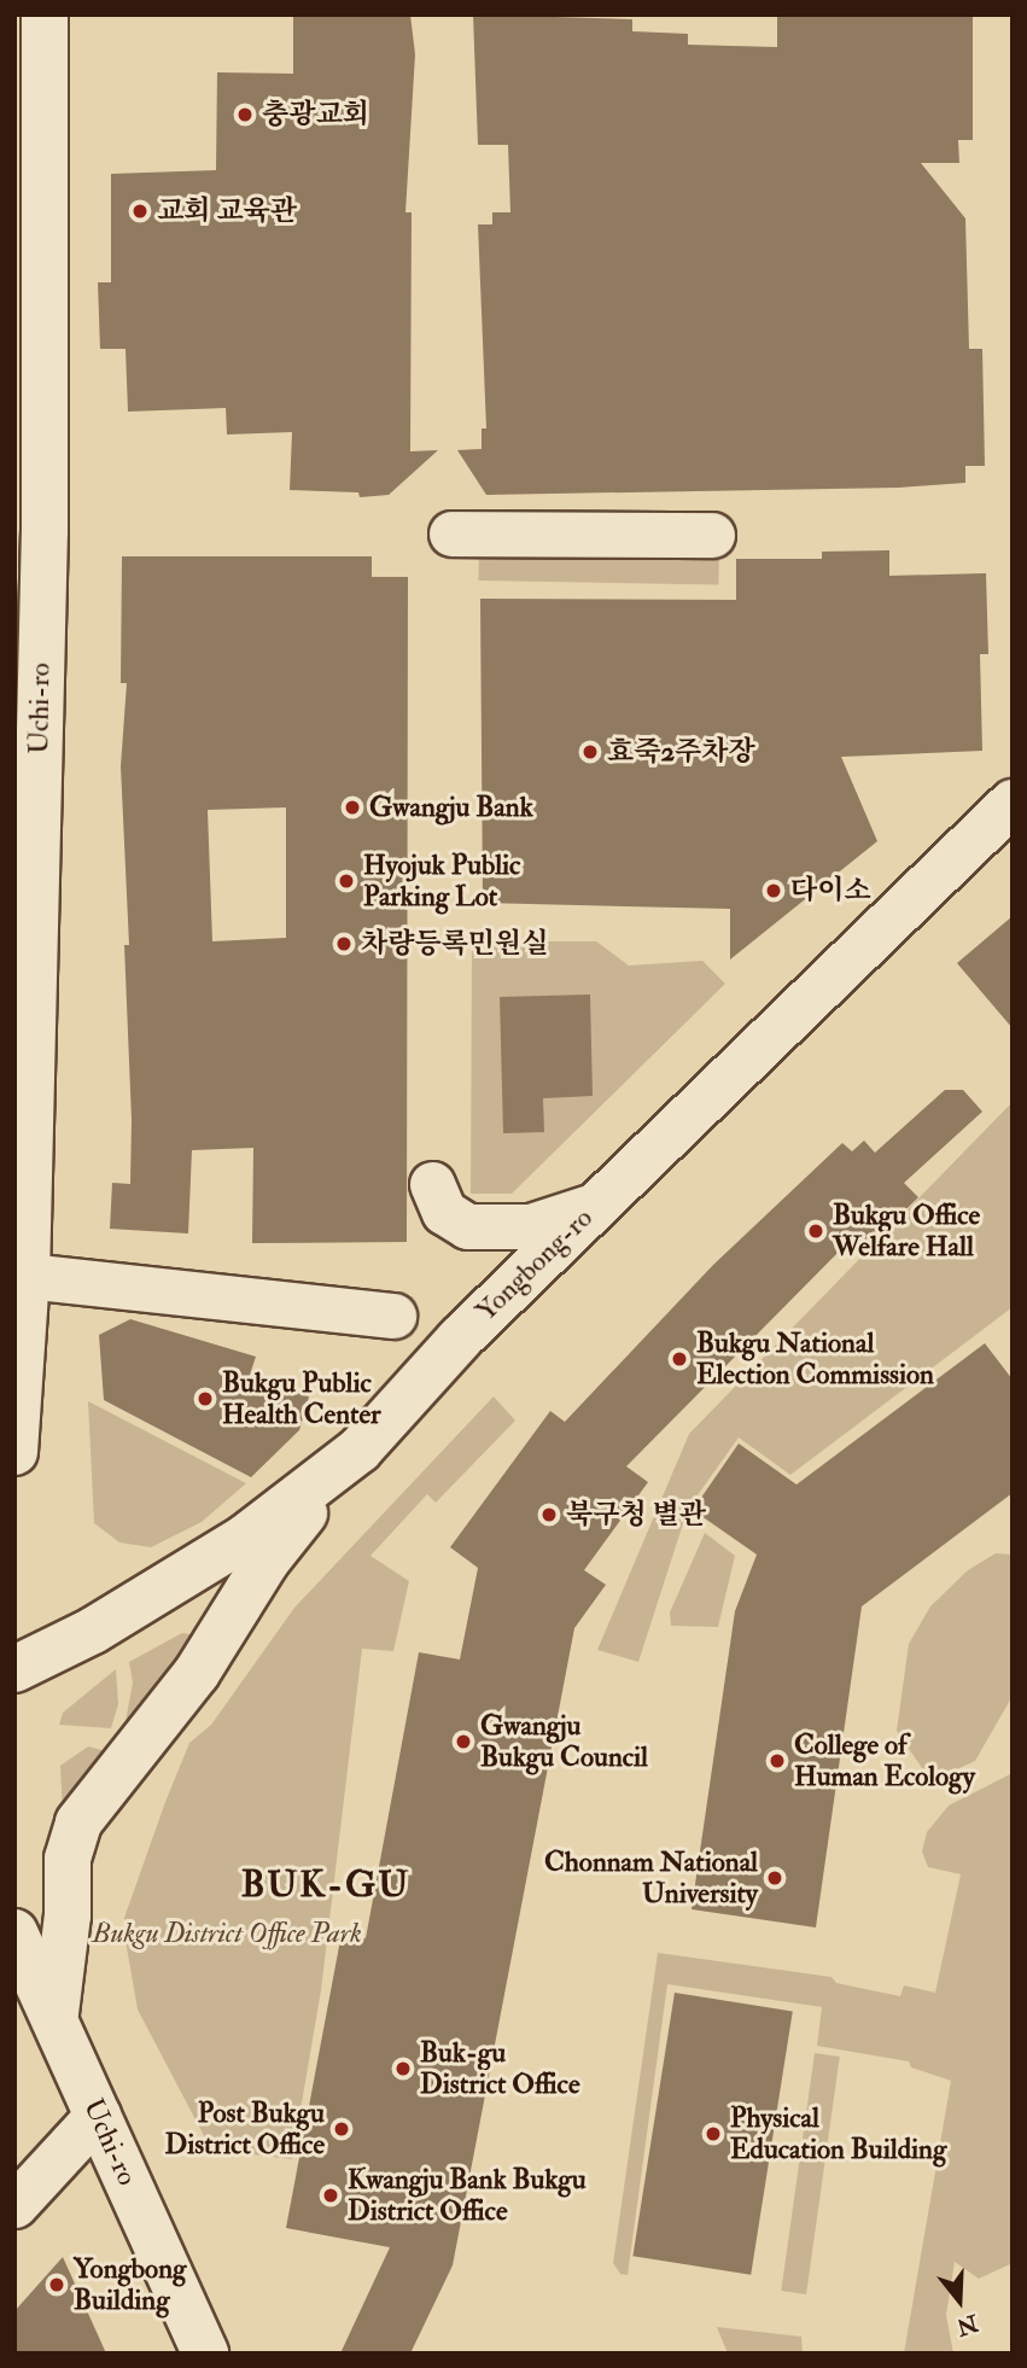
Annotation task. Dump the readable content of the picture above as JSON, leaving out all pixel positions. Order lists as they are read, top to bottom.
{
  "streets": {
    "main road": ["Uchi-ro", "Yongbong-ro"]
  },
  "districts": ["BUK-GU"],
  "parks": ["Bukgu District Office Park"],
  "places": [
    "충광교회",
    "교회 교육관",
    "효죽2주차장",
    "Gwangju Bank",
    "Hyojuk Public Parking Lot",
    "다이소",
    "차량등록민원실",
    "Bukgu Office Welfare Hall",
    "Bukgu National Election Commission",
    "Bukgu Public Health Center",
    "북구청 별관",
    "Gwangju Bukgu Council",
    "College of Human Ecology",
    "Chonnam National University",
    "Buk-gu District Office",
    "Post Bukgu District Office",
    "Physical Education Building",
    "Kwangju Bank Bukgu District Office",
    "Yongbong Building"
  ],
  "north": "bottom"
}
